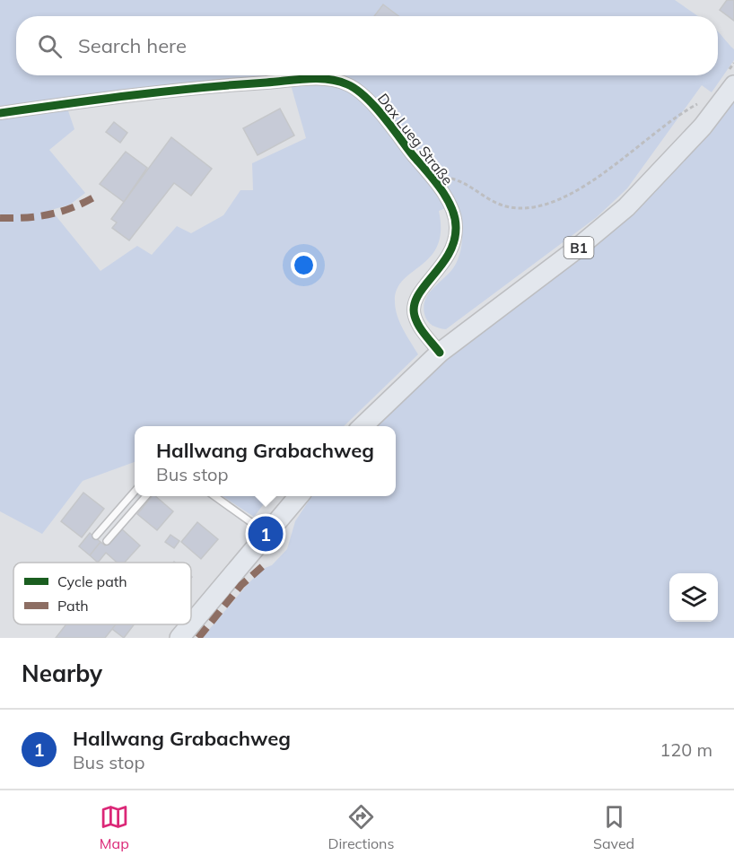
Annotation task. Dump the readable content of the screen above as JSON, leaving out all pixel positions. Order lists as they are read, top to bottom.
{
  "streets": {
    "main road": ["B1"],
    "street": ["Dax Lueg Straße"]
  },
  "crossings": [
    ["Dax Lueg Straße", "B1"]
  ],
  "legend": ["Cycle path", "Path"],
  "page": {
    "search": "Search here",
    "popup": ["Hallwang Grabachweg", "Bus stop"],
    "pins": "1",
    "heading": "Nearby",
    "list": [
      {
        "mark": "1",
        "name": "Hallwang Grabachweg",
        "note": "Bus stop",
        "value": "120 m"
      }
    ],
    "nav": ["Map", "Directions", "Saved"]
  }
}
